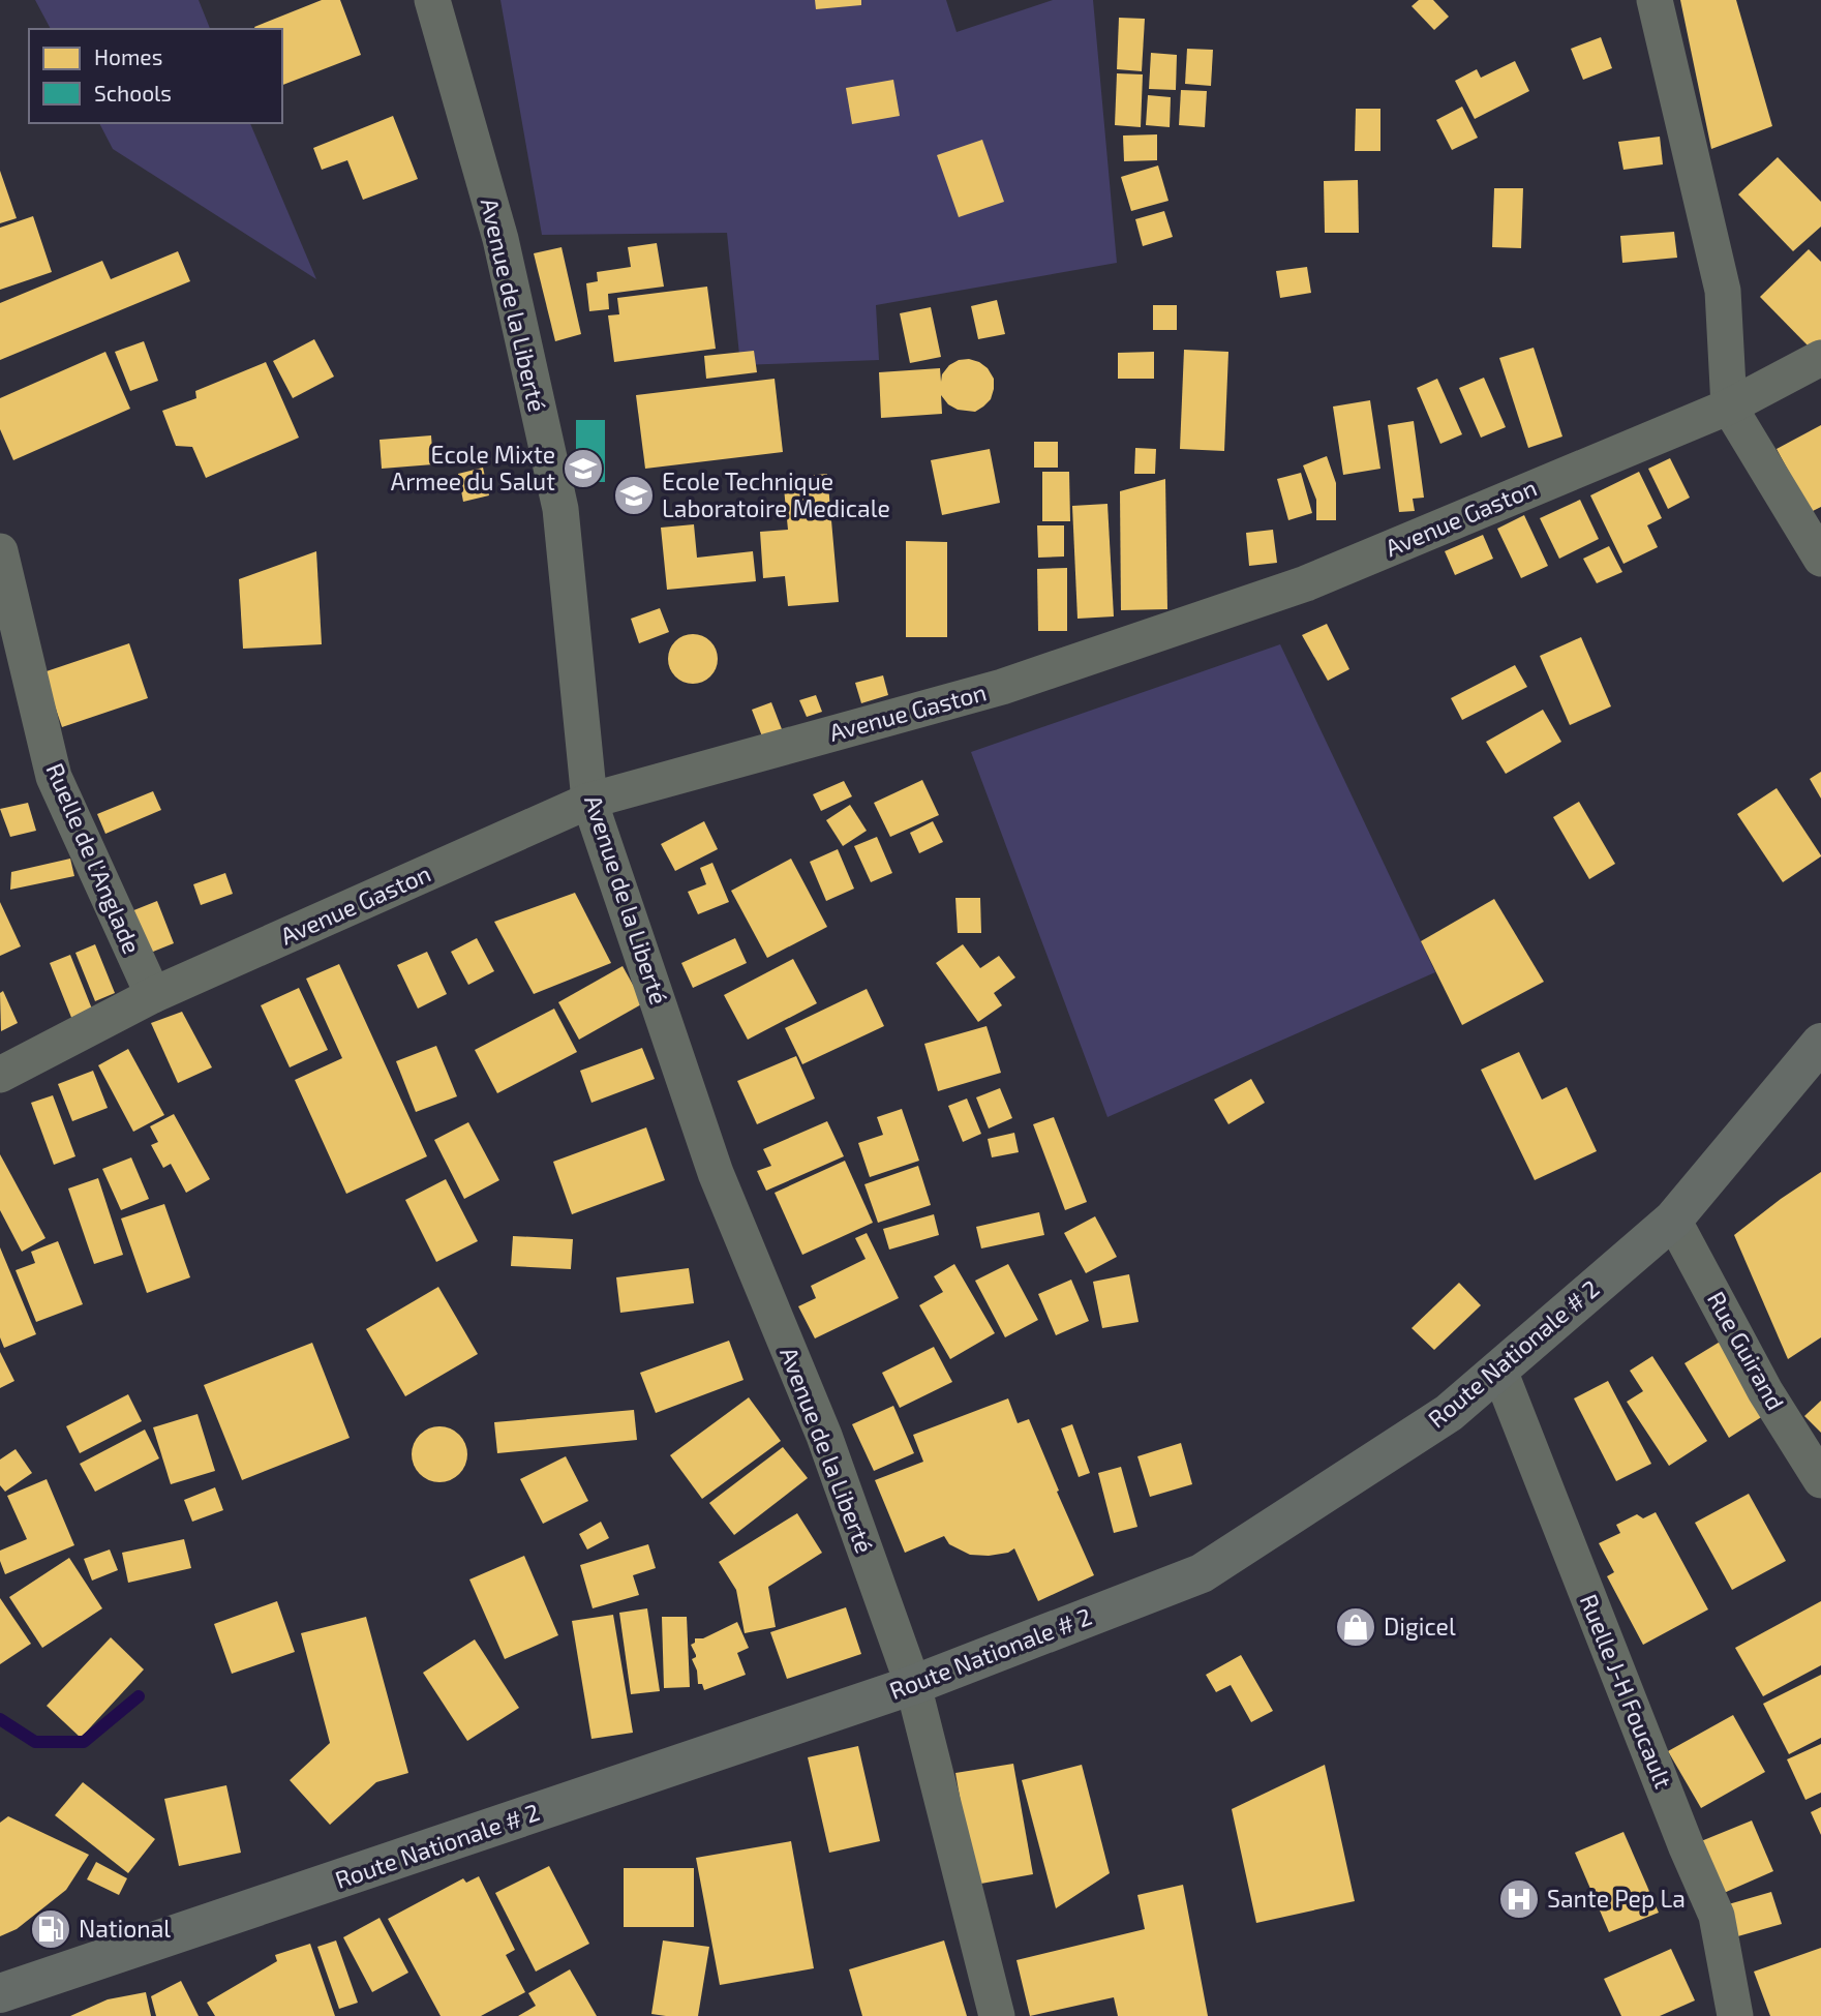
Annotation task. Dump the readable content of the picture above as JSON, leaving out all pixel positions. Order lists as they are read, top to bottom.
{
  "streets": {
    "main road": ["Route Nationale # 2"],
    "street": [
      "Avenue de la Liberté",
      "Avenue Gaston",
      "Ruelle de l'Anglade",
      "Rue Guirand",
      "Ruelle J-H Foucault"
    ]
  },
  "crossings": [
    ["Avenue de la Liberté", "Avenue Gaston"],
    ["Avenue de la Liberté", "Route Nationale # 2"],
    ["Avenue Gaston", "Ruelle de l'Anglade"],
    ["Rue Guirand", "Route Nationale # 2"],
    ["Route Nationale # 2", "Ruelle J-H Foucault"]
  ],
  "places": {
    "school or university": ["Ecole Mixte Armee du Salut", "Ecole Technique Laboratoire Medicale"],
    "shop": ["Digicel"],
    "hospital": ["Sante Pep La"],
    "fuel station": ["National"]
  },
  "legend": ["Homes", "Schools"]
}
